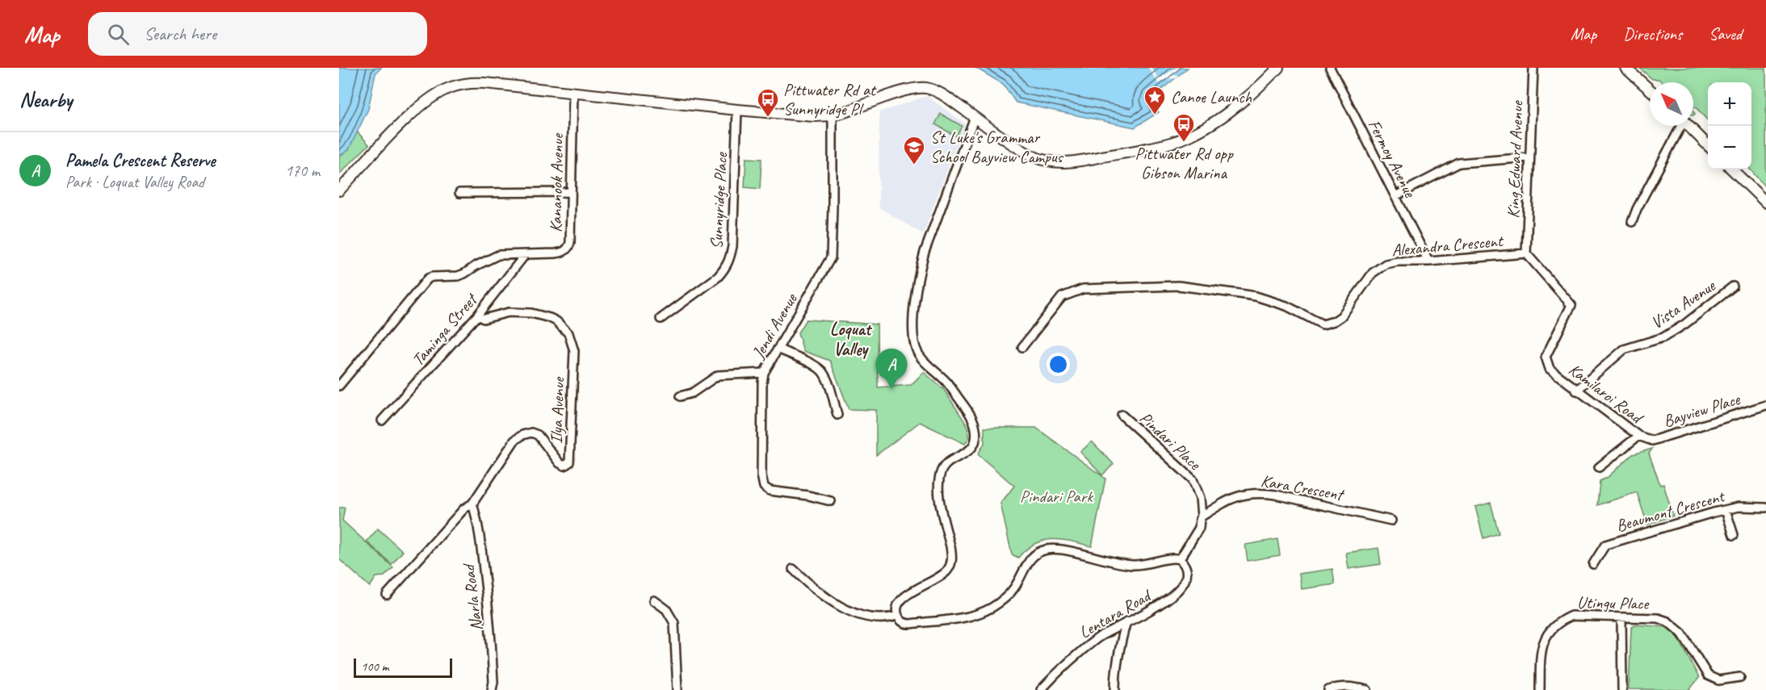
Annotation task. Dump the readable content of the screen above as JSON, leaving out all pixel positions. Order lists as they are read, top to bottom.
{
  "streets": {
    "street": [
      "Fermoy Avenue",
      "King Edward Avenue",
      "Kananook Avenue",
      "Sunnyridge Place",
      "Alexandra Crescent",
      "Vista Avenue",
      "Jendi Avenue",
      "Taminga Street",
      "Kamilaroi Road",
      "Bayview Place",
      "Ilya Avenue",
      "Pindari Place",
      "Kara Crescent",
      "Beaumont Crescent",
      "Narla Road",
      "Utingu Place",
      "Lentara Road"
    ]
  },
  "crossings": [
    ["Fermoy Avenue", "Alexandra Crescent"],
    ["King Edward Avenue", "Alexandra Crescent"],
    ["King Edward Avenue", "Kamilaroi Road"],
    ["Kananook Avenue", "Taminga Street"],
    ["Alexandra Crescent", "Kamilaroi Road"],
    ["Vista Avenue", "Kamilaroi Road"],
    ["Taminga Street", "Ilya Avenue"],
    ["Kamilaroi Road", "Bayview Place"],
    ["Ilya Avenue", "Narla Road"],
    ["Pindari Place", "Kara Crescent"]
  ],
  "districts": ["Loquat Valley"],
  "parks": ["Pindari Park"],
  "places": {
    "place": ["Canoe Launch"],
    "bus stop": ["Pittwater Rd at Sunnyridge Pl", "Pittwater Rd opp Gibson Marina"],
    "school or university": ["St Luke's Grammar School Bayview Campus"]
  },
  "scale_bar": "100 m",
  "north": "top left",
  "page": {
    "header": "Map",
    "search": "Search here",
    "nav": ["Map", "Directions", "Saved"],
    "heading": "Nearby",
    "map_buttons": ["+", "−"],
    "list": [
      {
        "mark": "A",
        "name": "Pamela Crescent Reserve",
        "note": "Park · Loquat Valley Road",
        "value": "170 m"
      }
    ],
    "pins": "A",
    "scale": "100 m"
  }
}
